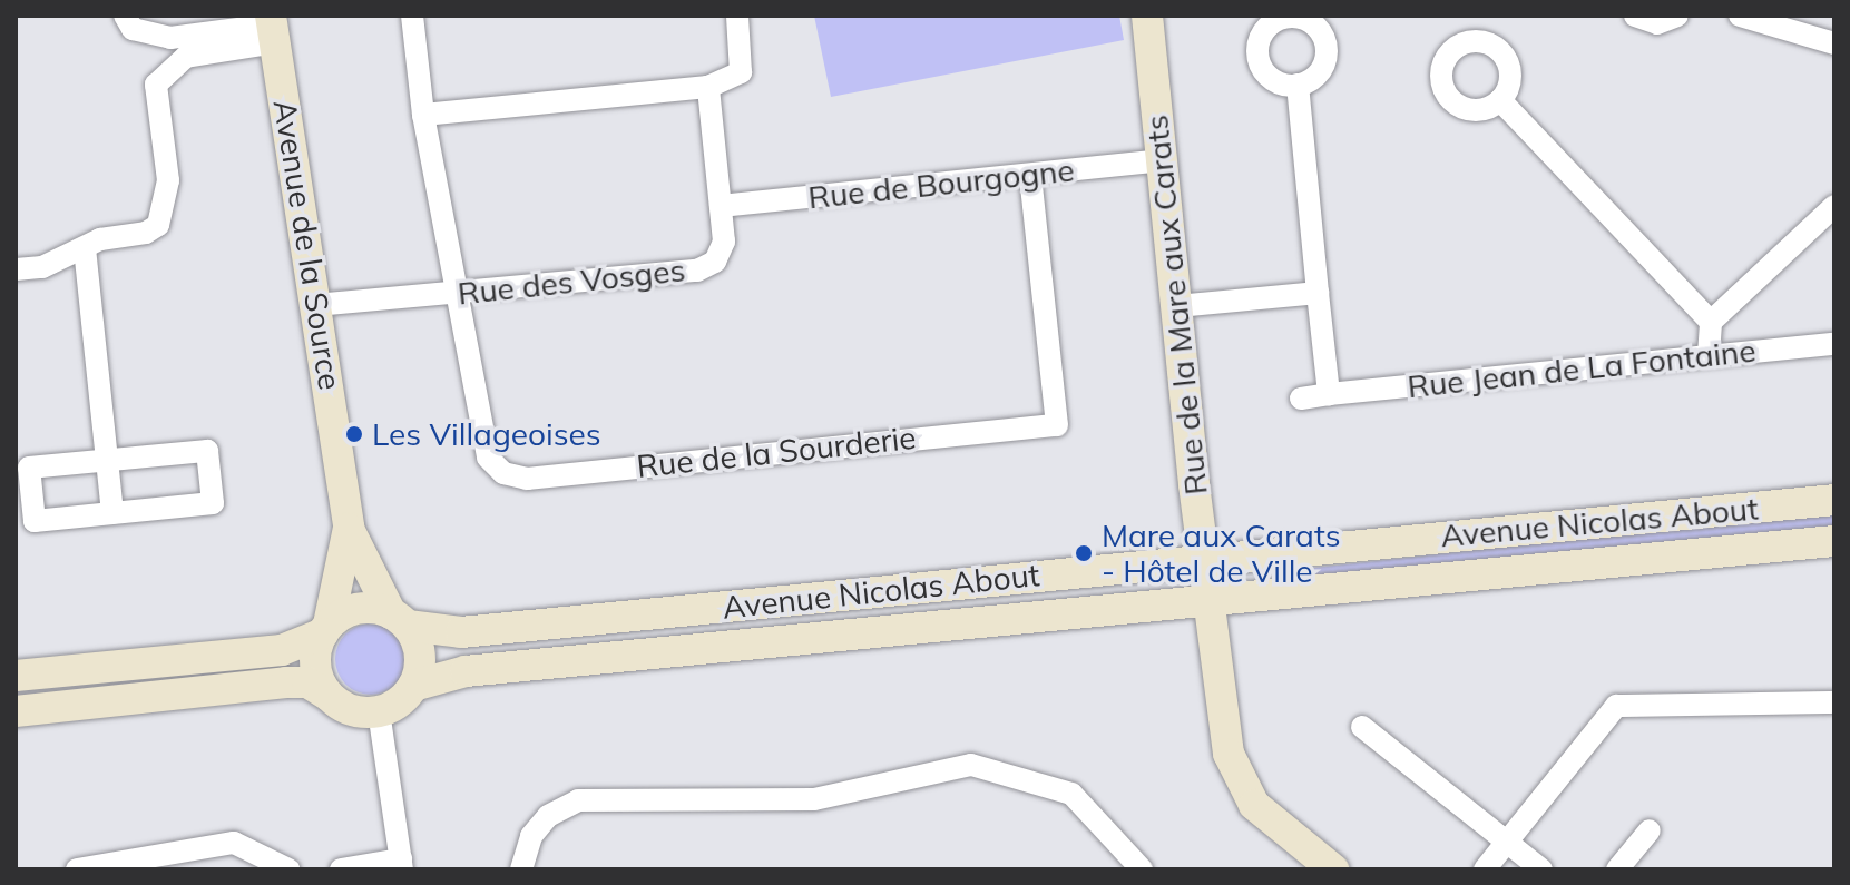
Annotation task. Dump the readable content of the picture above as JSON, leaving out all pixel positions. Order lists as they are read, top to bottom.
{
  "streets": {
    "main road": ["Avenue de la Source", "Rue de la Mare aux Carats", "Avenue Nicolas About"],
    "street": [
      "Rue de Bourgogne",
      "Rue des Vosges",
      "Rue Jean de La Fontaine",
      "Rue de la Sourderie"
    ]
  },
  "crossings": [
    ["Rue de Bourgogne", "Rue des Vosges"],
    ["Rue de Bourgogne", "Rue de la Mare aux Carats"],
    ["Rue de Bourgogne", "Rue de la Sourderie"],
    ["Avenue de la Source", "Rue des Vosges"],
    ["Avenue de la Source", "Avenue Nicolas About"],
    ["Rue des Vosges", "Rue de la Sourderie"],
    ["Rue de la Mare aux Carats", "Avenue Nicolas About"]
  ],
  "places": ["Les Villageoises", "Mare aux Carats - Hôtel de Ville"]
}
